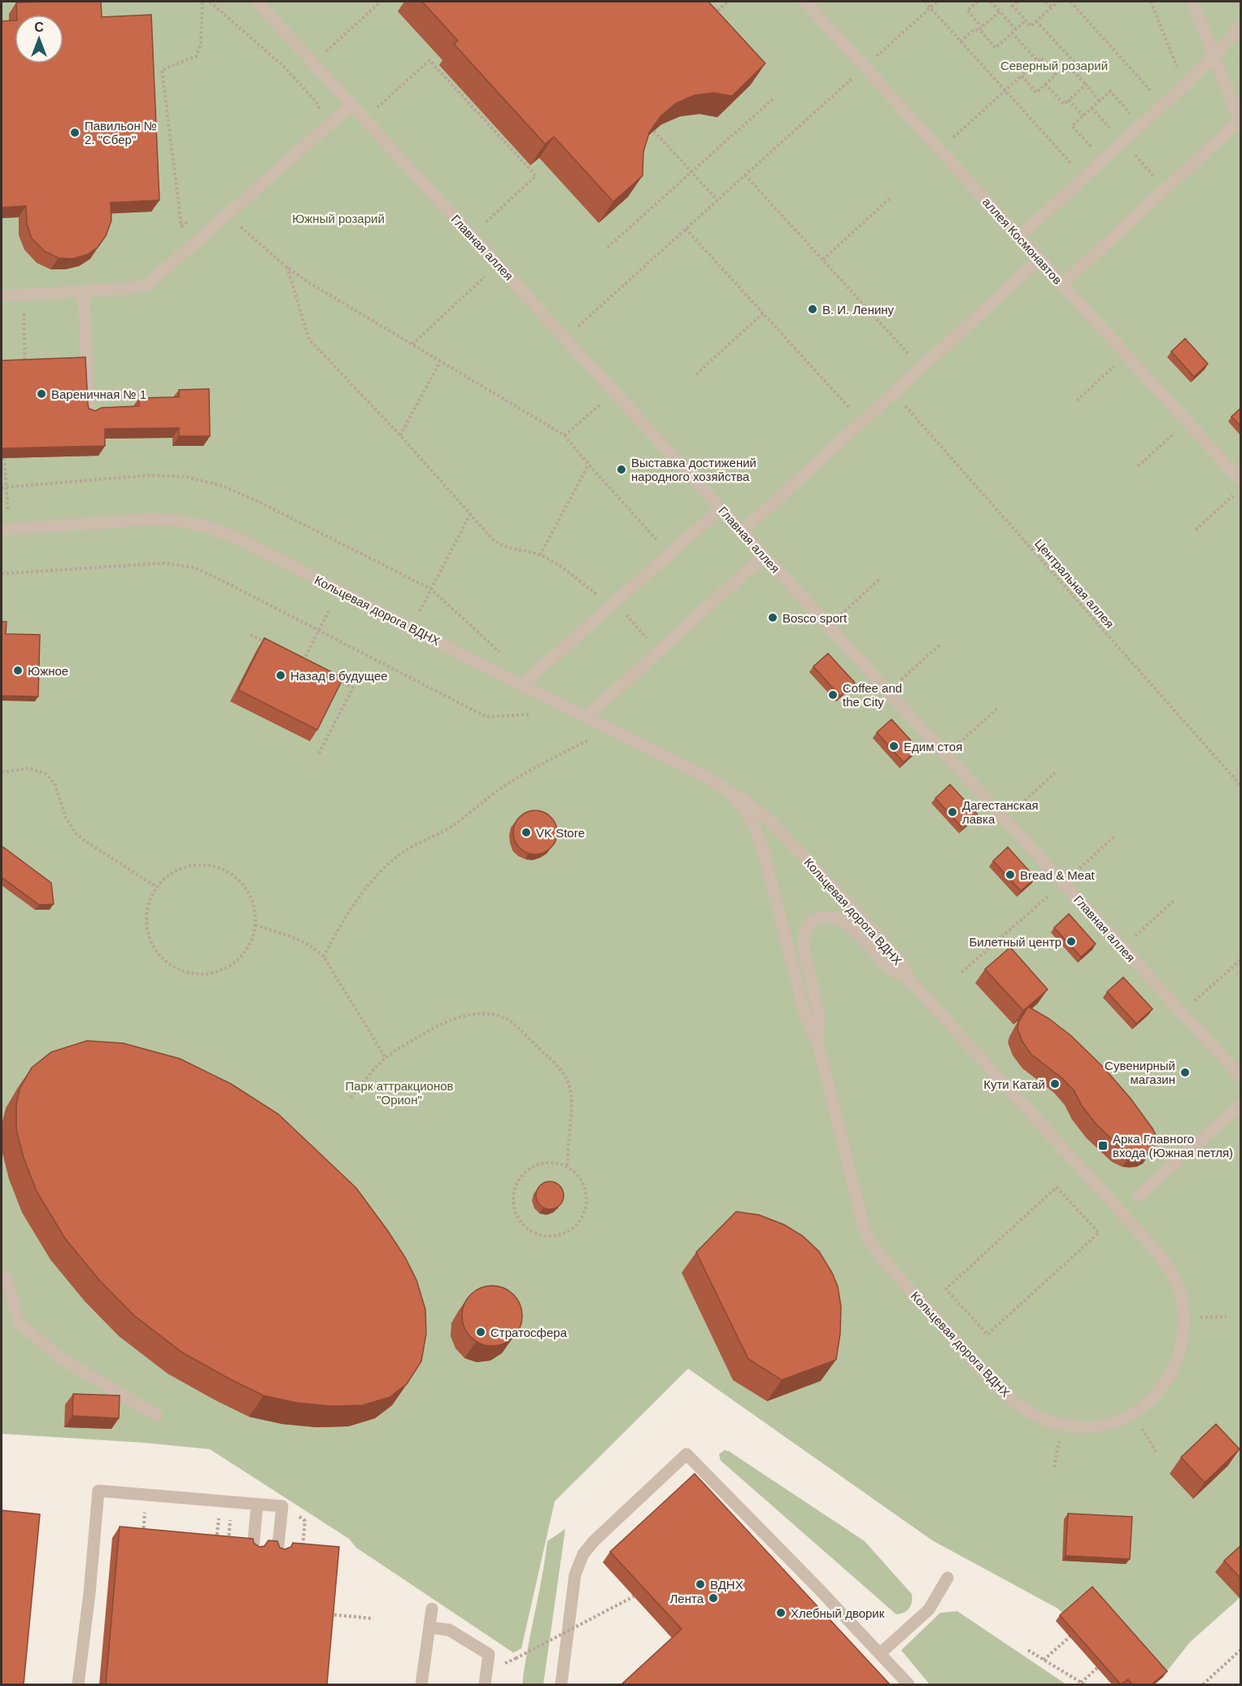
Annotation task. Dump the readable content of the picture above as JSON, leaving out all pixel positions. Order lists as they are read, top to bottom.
{
  "streets": {
    "street": ["аллея Космонавтов", "Главная аллея", "Кольцевая дорога ВДНХ"],
    "path": ["Центральная аллея"]
  },
  "parks": ["Северный розарий", "Южный розарий", "Парк аттракционов \"Орион\""],
  "places": {
    "other": [
      "Павильон № 2. \"Сбер\"",
      "В. И. Ленину",
      "Вареничная № 1",
      "Выставка достижений народного хозяйства",
      "Bosco sport",
      "Южное",
      "Назад в будущее",
      "Coffee and the City",
      "Едим стоя",
      "Дагестанская лавка",
      "VK Store",
      "Bread & Meat",
      "Билетный центр",
      "Сувенирный магазин",
      "Кути Катай",
      "Стратосфера",
      "ВДНХ",
      "Лента",
      "Хлебный дворик"
    ],
    "transit": ["Арка Главного входа (Южная петля)"]
  },
  "north": "top"
}
